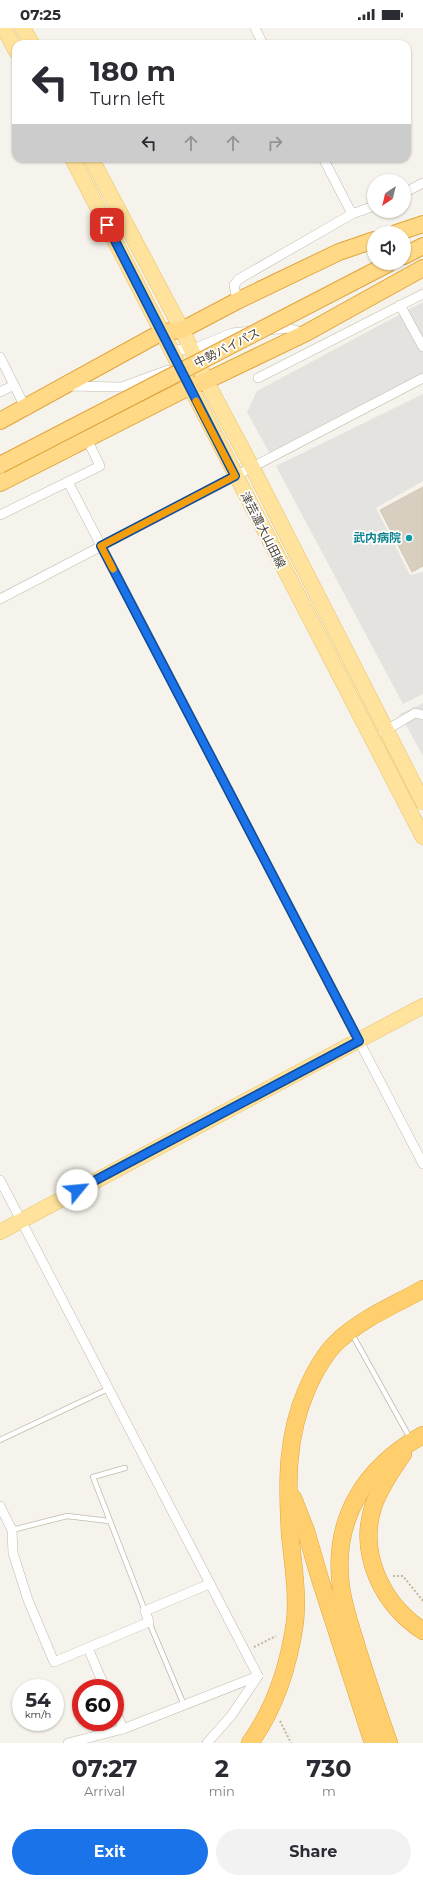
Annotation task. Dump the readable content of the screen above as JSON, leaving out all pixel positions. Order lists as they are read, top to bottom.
{
  "streets": {
    "highway": ["中勢バイパス"],
    "main road": ["津芸濃大山田線"]
  },
  "places": ["武内病院"],
  "north": "bottom left",
  "page": {
    "status": "07:25",
    "turn": ["180 m", "Turn left"],
    "speed": "54 km/h",
    "limit": "60",
    "eta": [
      "07:27",
      "Arrival",
      "2",
      "min",
      "730",
      "m"
    ],
    "buttons": ["Exit", "Share"]
  }
}
